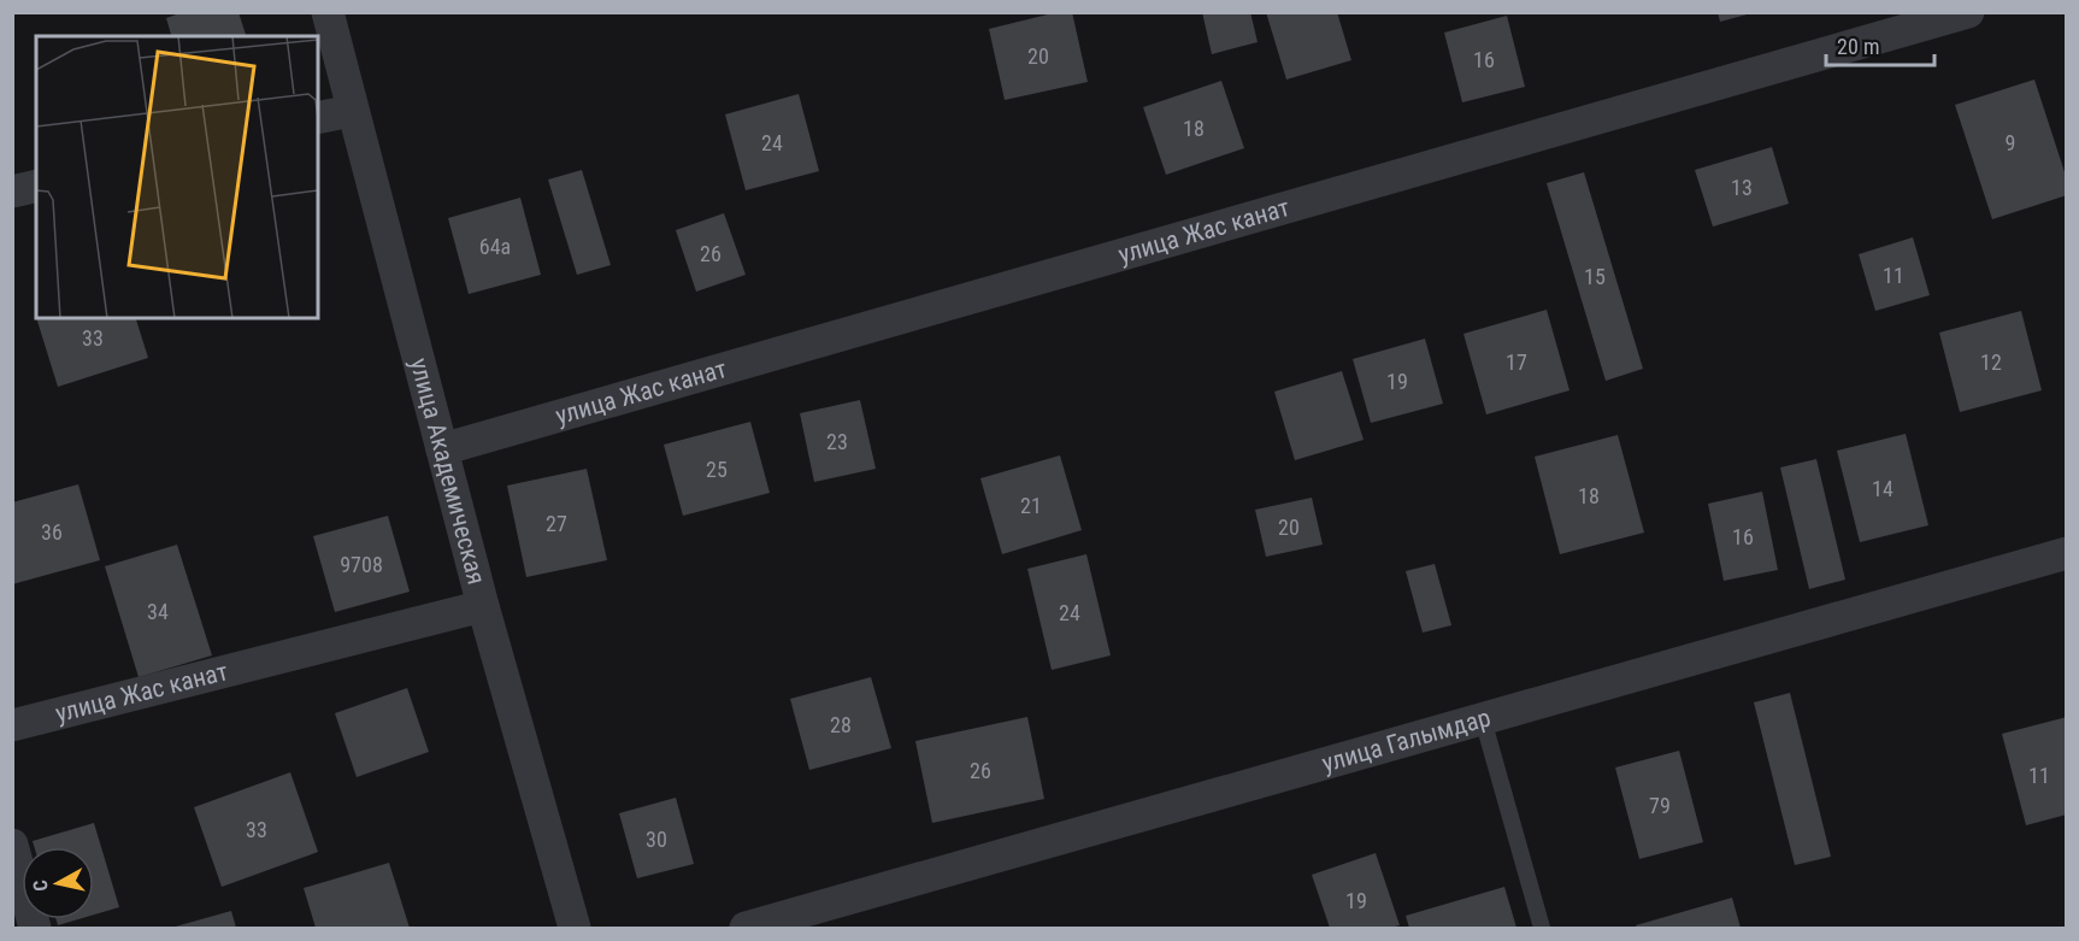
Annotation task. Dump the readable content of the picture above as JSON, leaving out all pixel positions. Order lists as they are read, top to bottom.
{
  "streets": {
    "street": ["улица Жас канат", "улица Академическая", "улица Галымдар"]
  },
  "crossings": [
    ["улица Жас канат", "улица Академическая"]
  ],
  "house_numbers": [
    "20",
    "16",
    "18",
    "24",
    "9",
    "13",
    "64а",
    "26",
    "11",
    "15",
    "33",
    "17",
    "12",
    "19",
    "23",
    "25",
    "14",
    "18",
    "21",
    "27",
    "20",
    "36",
    "16",
    "9708",
    "34",
    "24",
    "28",
    "26",
    "11",
    "79",
    "33",
    "30",
    "19"
  ],
  "scale_bar": "20 m",
  "north": "left"
}
